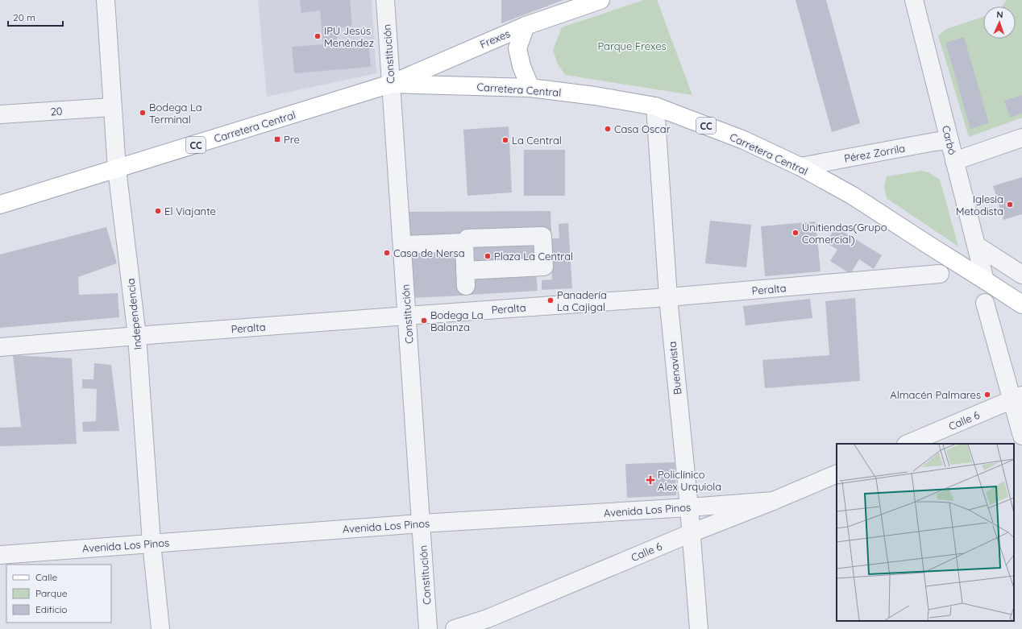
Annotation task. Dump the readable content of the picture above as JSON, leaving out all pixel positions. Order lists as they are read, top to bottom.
{
  "streets": {
    "main road": ["Frexes", "Carretera Central", "CC"],
    "street": [
      "Constitución",
      "20",
      "Carbó",
      "Pérez Zorrila",
      "Peralta",
      "Independencia",
      "Buenavista",
      "Calle 6",
      "Avenida Los Pinos"
    ]
  },
  "crossings": [
    ["Frexes", "Constitución"],
    ["Frexes", "Carretera Central"],
    ["Constitución", "Carretera Central"],
    ["Constitución", "Peralta"],
    ["Constitución", "Avenida Los Pinos"],
    ["Carretera Central", "Carbó"],
    ["Carretera Central", "Pérez Zorrila"],
    ["Carretera Central", "Independencia"],
    ["Carretera Central", "Buenavista"],
    ["20", "Independencia"],
    ["Carbó", "Pérez Zorrila"],
    ["Peralta", "Independencia"],
    ["Peralta", "Buenavista"],
    ["Independencia", "Avenida Los Pinos"],
    ["Buenavista", "Calle 6"],
    ["Buenavista", "Avenida Los Pinos"],
    ["Calle 6", "Avenida Los Pinos"]
  ],
  "parks": ["Parque Frexes"],
  "places": {
    "other": [
      "IPU Jesús Menéndez",
      "Bodega La Terminal",
      "Casa Oscar",
      "La Central",
      "Iglesia Metodista",
      "El Viajante",
      "Unitiendas(Grupo Comercial)",
      "Casa de Nersa",
      "Plaza La Central",
      "Panadería La Cajigal",
      "Bodega La Balanza",
      "Almacén Palmares"
    ],
    "transit": ["Pre"],
    "health": ["Policlínico Alex Urquiola"]
  },
  "legend": ["Calle", "Parque", "Edificio"],
  "scale_bar": "20 m",
  "north": "top"
}
